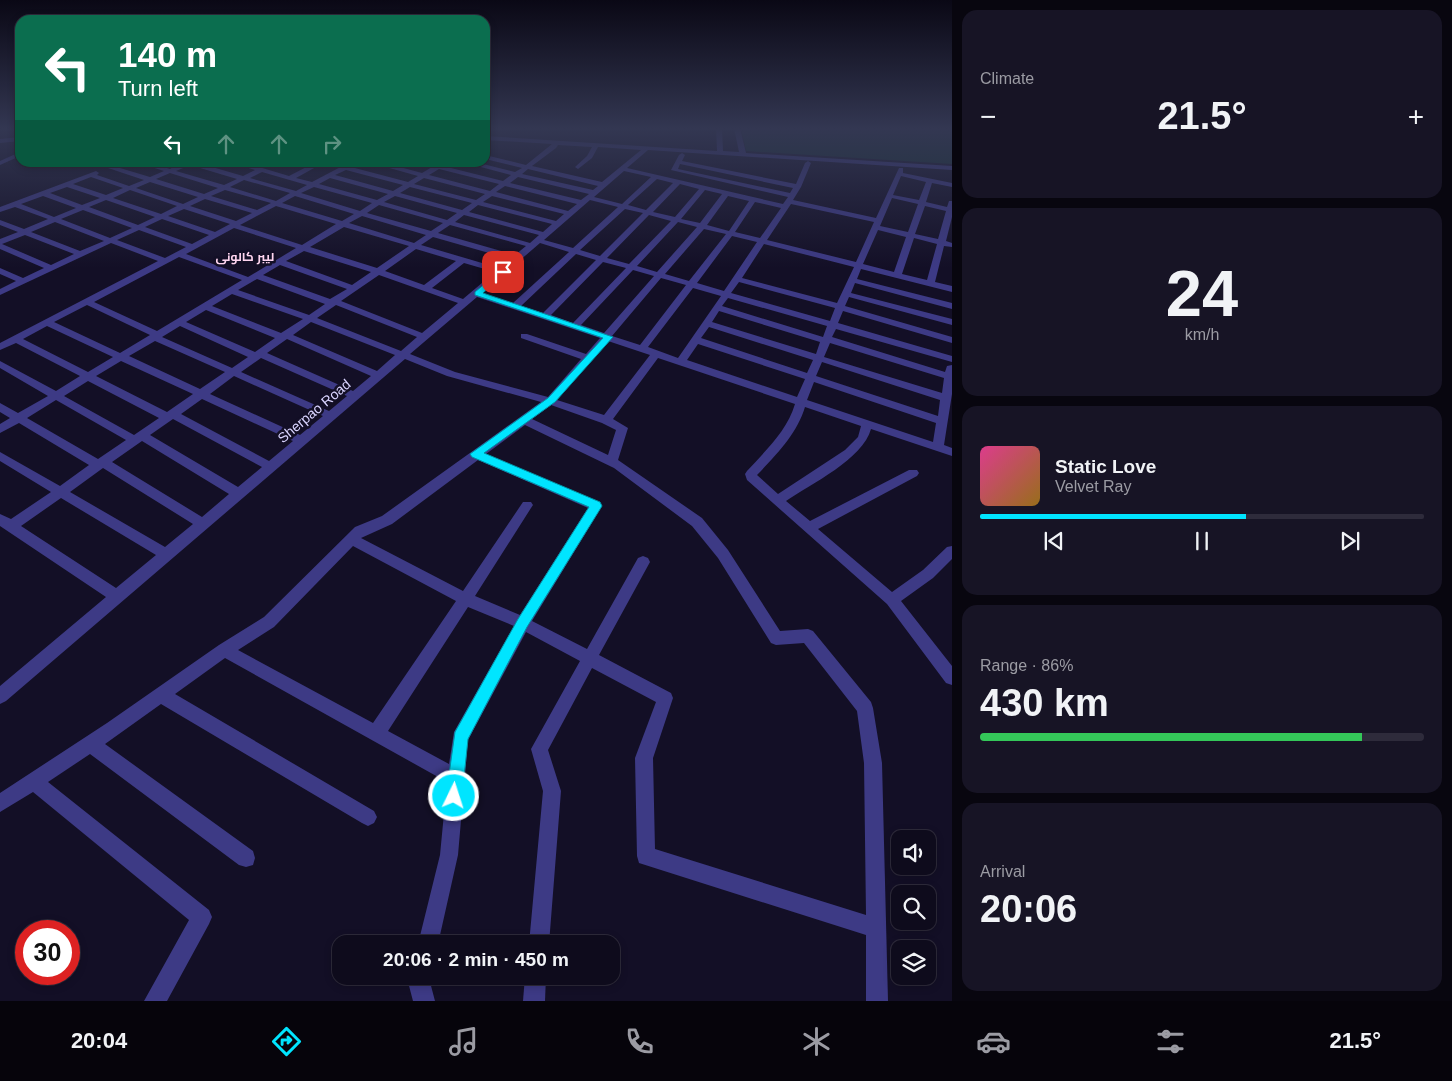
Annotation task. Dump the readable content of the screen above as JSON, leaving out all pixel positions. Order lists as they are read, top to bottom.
{
  "streets": {
    "street": ["Sherpao Road"]
  },
  "districts": ["لیبر کالونی"],
  "page": {
    "tile": [
      "Climate",
      ["24", "km/h"],
      ["Range · 86%", "430 km"],
      ["Arrival", "20:06"]
    ],
    "turn": ["140 m", "Turn left"],
    "heat": ["−", "21.5°", "+"],
    "song": ["Static Love", "Velvet Ray"],
    "limit": "30",
    "trip": "20:06 · 2 min · 450 m",
    "tabs": ["20:04", "21.5°"]
  }
}
